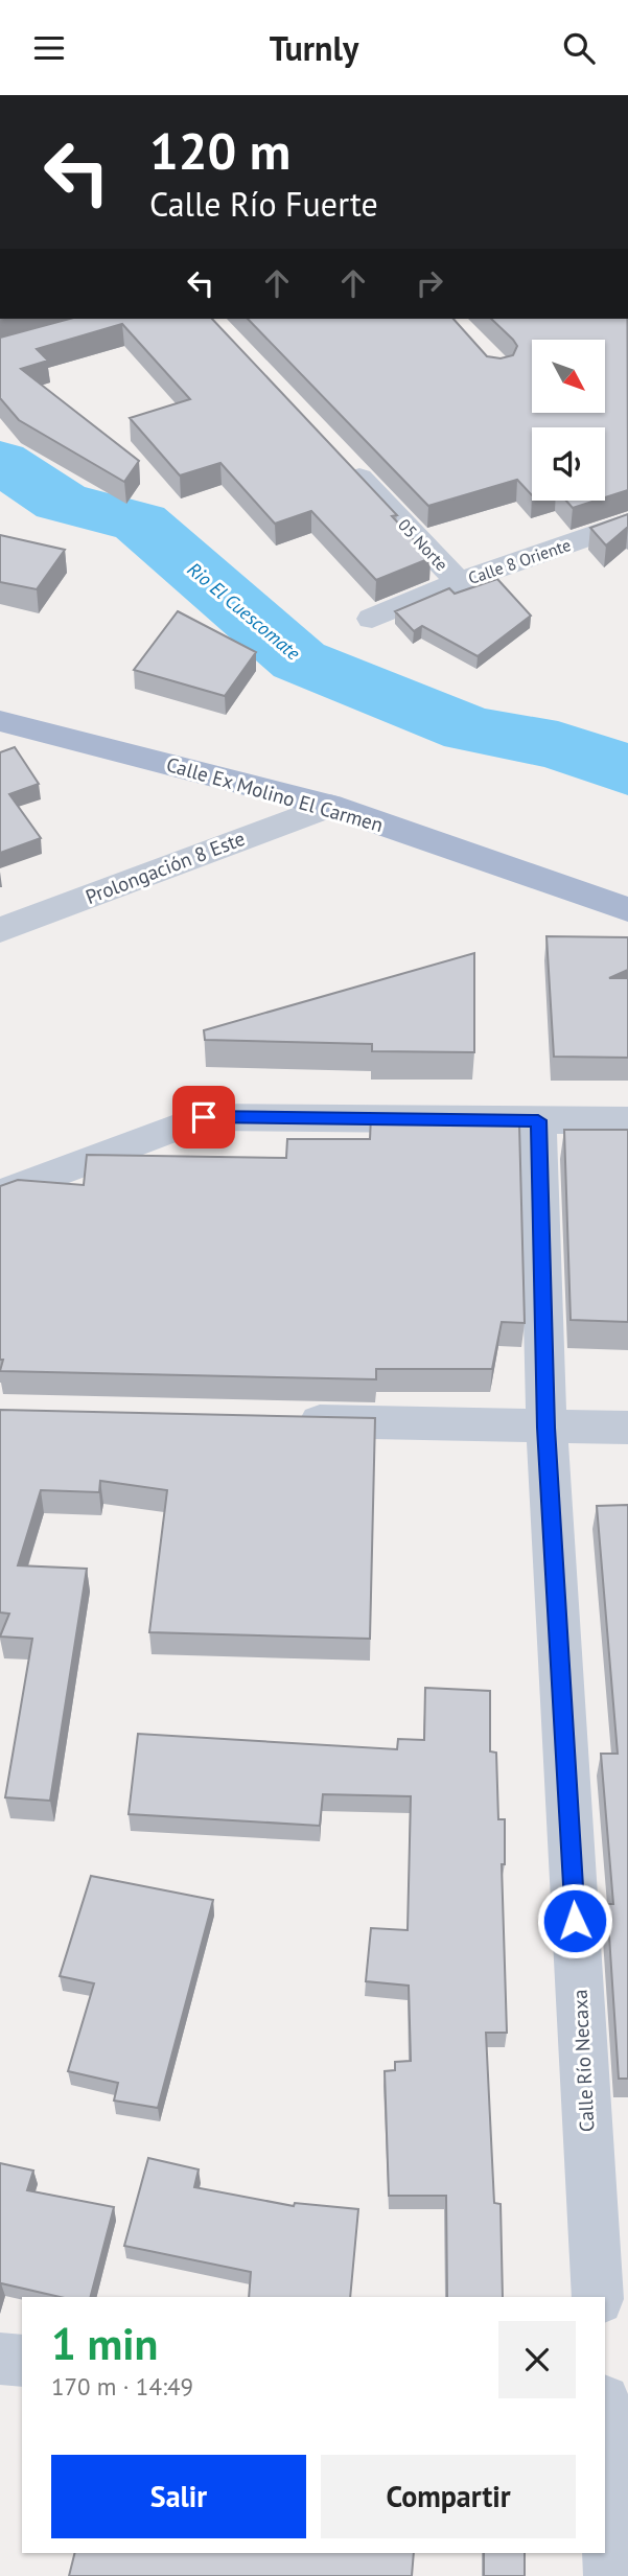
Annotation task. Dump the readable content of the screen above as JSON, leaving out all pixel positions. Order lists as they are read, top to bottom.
{
  "streets": {
    "main road": ["Calle Ex Molino El Carmen"],
    "street": [
      "05 Norte",
      "Calle 8 Oriente",
      "Prolongación 8 Este",
      "Calle Río Necaxa"
    ]
  },
  "crossings": [
    ["05 Norte", "Calle 8 Oriente"],
    ["Calle Ex Molino El Carmen", "Prolongación 8 Este"]
  ],
  "water": ["Rio El Cuescomate"],
  "north": "bottom right",
  "page": {
    "header": "Turnly",
    "turn": ["120 m", "Calle Río Fuerte"],
    "heading": ["1 min", "170 m · 14:49"],
    "buttons": ["Salir", "Compartir"]
  }
}
